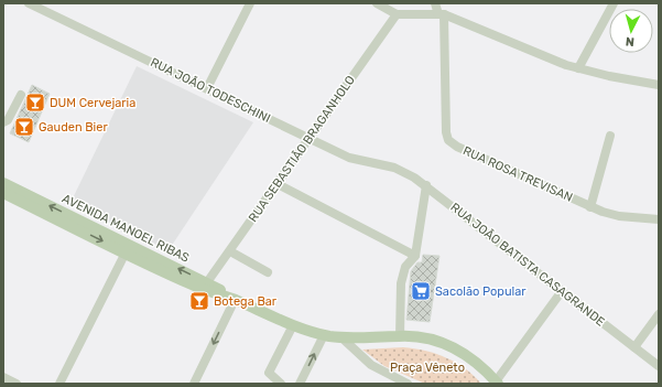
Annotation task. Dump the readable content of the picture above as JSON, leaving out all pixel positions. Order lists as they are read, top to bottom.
{
  "streets": {
    "main road": ["AVENIDA MANOEL RIBAS"],
    "street": [
      "RUA JOÃO TODESCHINI",
      "RUA SEBASTIÃO BRAGANHOLO",
      "RUA ROSA TREVISAN",
      "RUA JOÃO BATISTA CASAGRANDE"
    ]
  },
  "crossings": [
    ["RUA JOÃO TODESCHINI", "RUA SEBASTIÃO BRAGANHOLO"],
    ["RUA JOÃO TODESCHINI", "RUA JOÃO BATISTA CASAGRANDE"],
    ["RUA SEBASTIÃO BRAGANHOLO", "AVENIDA MANOEL RIBAS"]
  ],
  "parks": ["Praça Vêneto"],
  "places": {
    "bar": ["DUM Cervejaria", "Gauden Bier", "Botega Bar"],
    "supermarket": ["Sacolão Popular"]
  },
  "north": "bottom"
}
